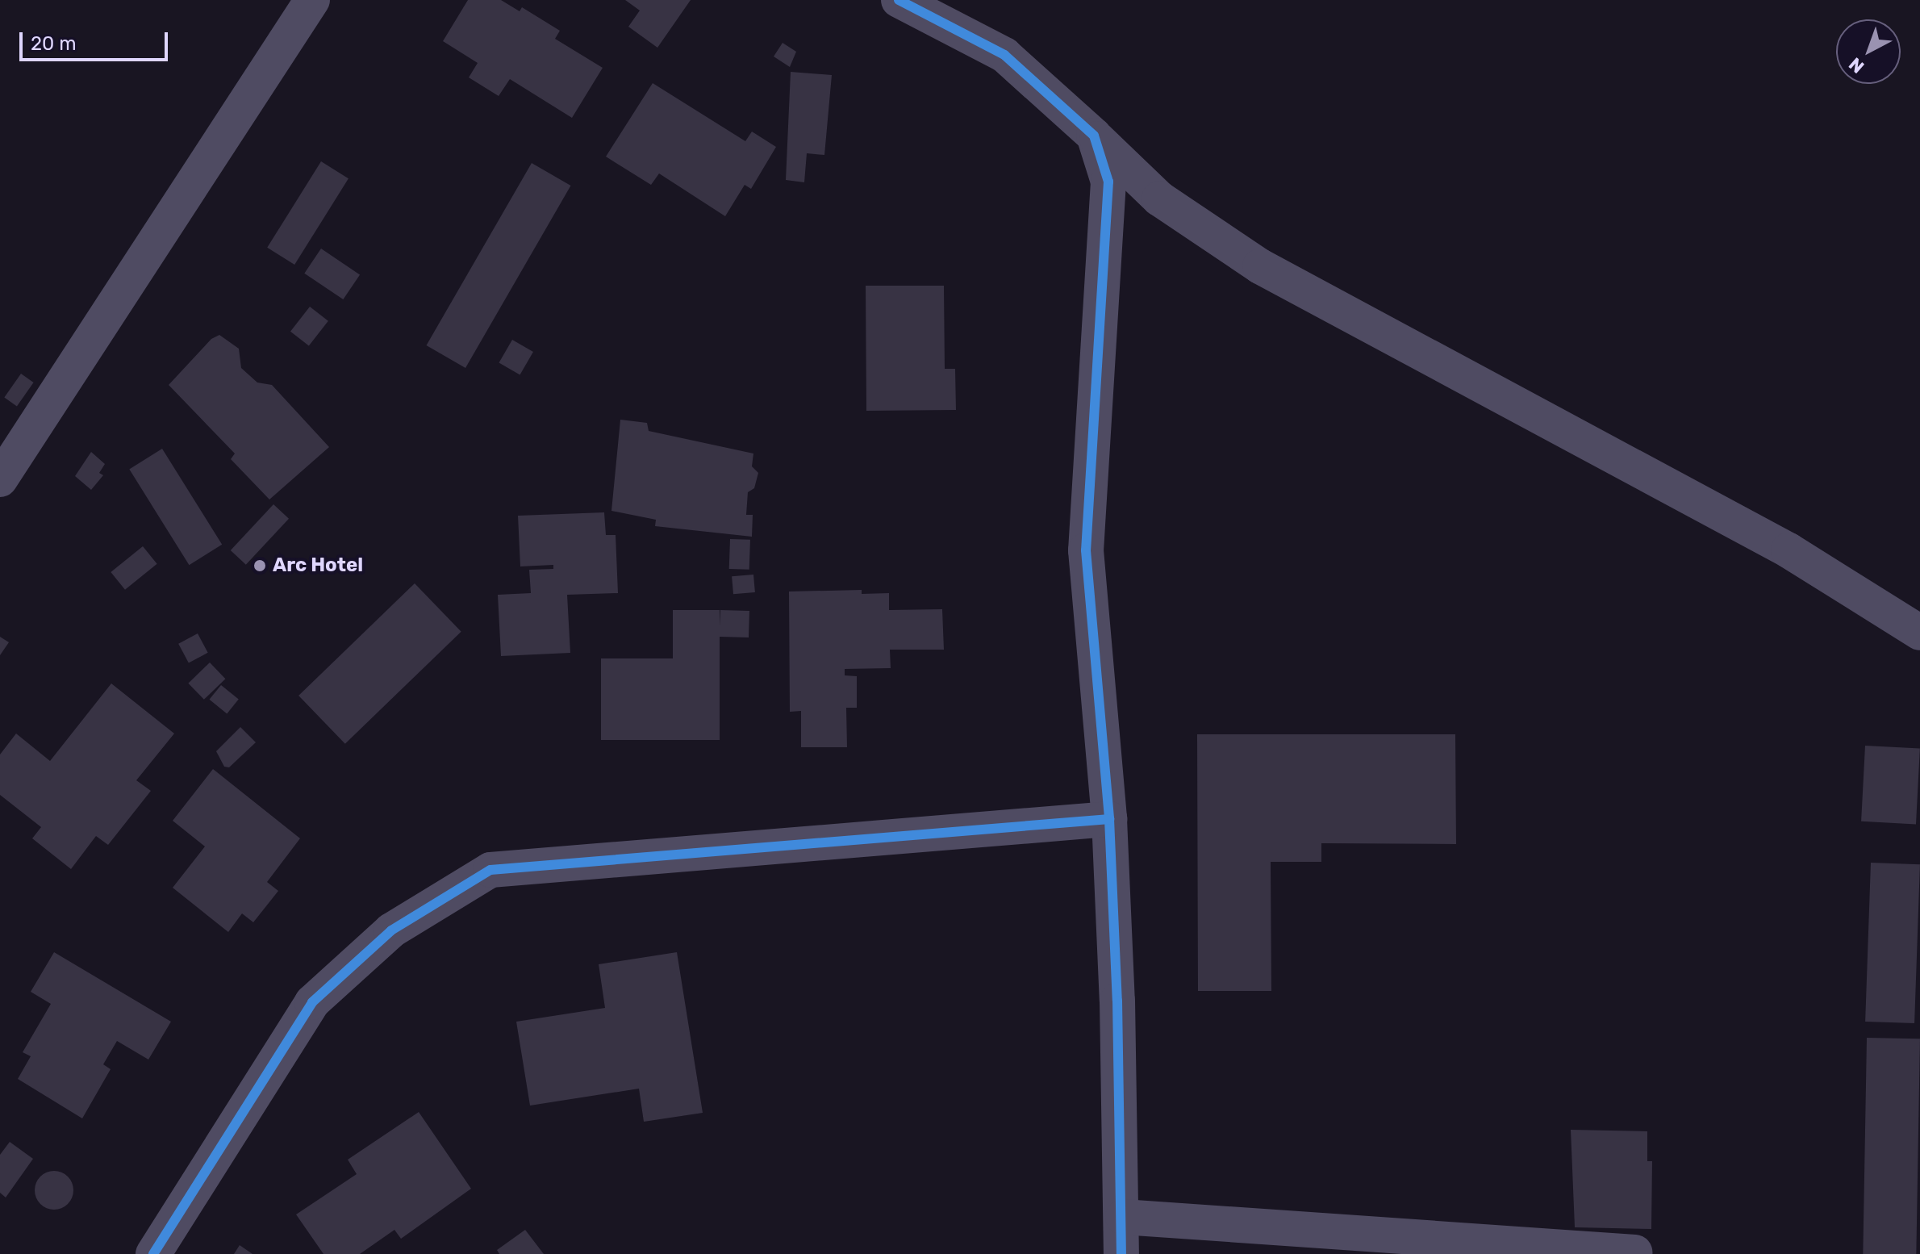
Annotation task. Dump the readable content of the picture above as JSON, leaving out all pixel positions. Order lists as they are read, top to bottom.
{
  "places": ["Arc Hotel"],
  "scale_bar": "20 m",
  "north": "bottom left"
}
